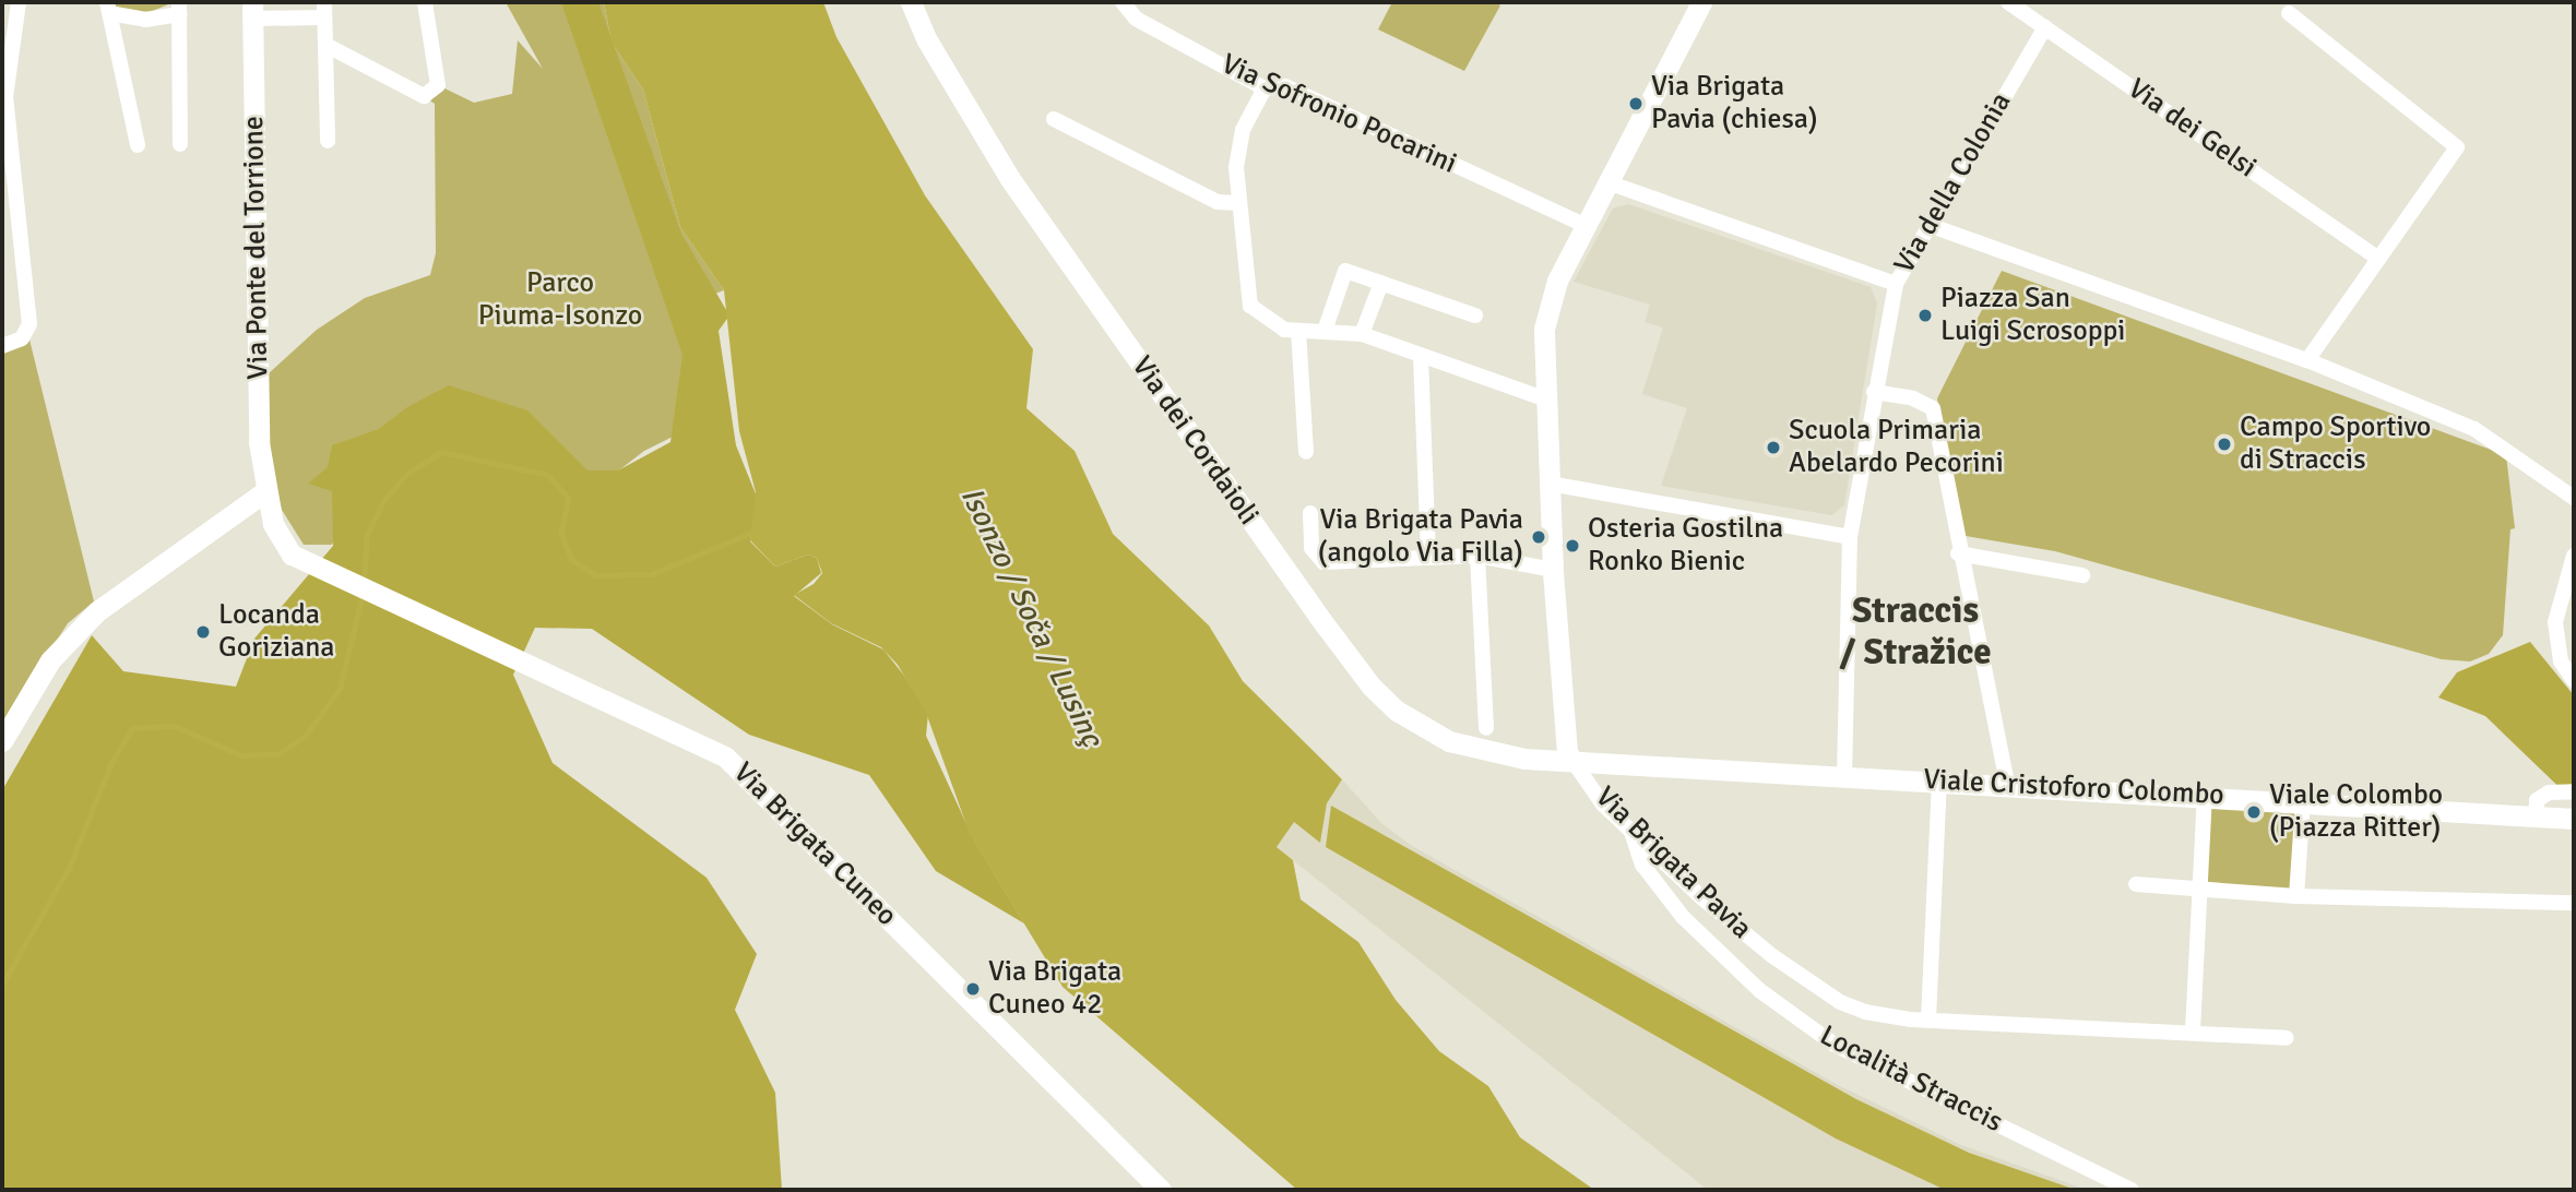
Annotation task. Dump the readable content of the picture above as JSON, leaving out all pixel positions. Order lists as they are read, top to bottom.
{
  "streets": {
    "street": [
      "Via Sofronio Pocarini",
      "Via dei Gelsi",
      "Via della Colonia",
      "Via Ponte del Torrione",
      "Via dei Cordaioli",
      "Viale Cristoforo Colombo",
      "Via Brigata Cuneo",
      "Via Brigata Pavia",
      "Località Straccis"
    ]
  },
  "crossings": [
    ["Via Sofronio Pocarini", "Via Brigata Pavia"],
    ["Via dei Gelsi", "Via della Colonia"],
    ["Via della Colonia", "Viale Cristoforo Colombo"],
    ["Via Ponte del Torrione", "Via Brigata Cuneo"],
    ["Via dei Cordaioli", "Viale Cristoforo Colombo"],
    ["Via dei Cordaioli", "Via Brigata Pavia"],
    ["Viale Cristoforo Colombo", "Via Brigata Pavia"],
    ["Via Brigata Pavia", "Località Straccis"]
  ],
  "districts": ["Straccis / Stražice"],
  "water": ["Isonzo / Soča / Lusinç"],
  "parks": ["Parco Piuma-Isonzo"],
  "places": [
    "Via Brigata Pavia (chiesa)",
    "Piazza San Luigi Scrosoppi",
    "Campo Sportivo di Straccis",
    "Scuola Primaria Abelardo Pecorini",
    "Via Brigata Pavia (angolo Via Filla)",
    "Osteria Gostilna Ronko Bienic",
    "Locanda Goriziana",
    "Viale Colombo (Piazza Ritter)",
    "Via Brigata Cuneo 42"
  ]
}
